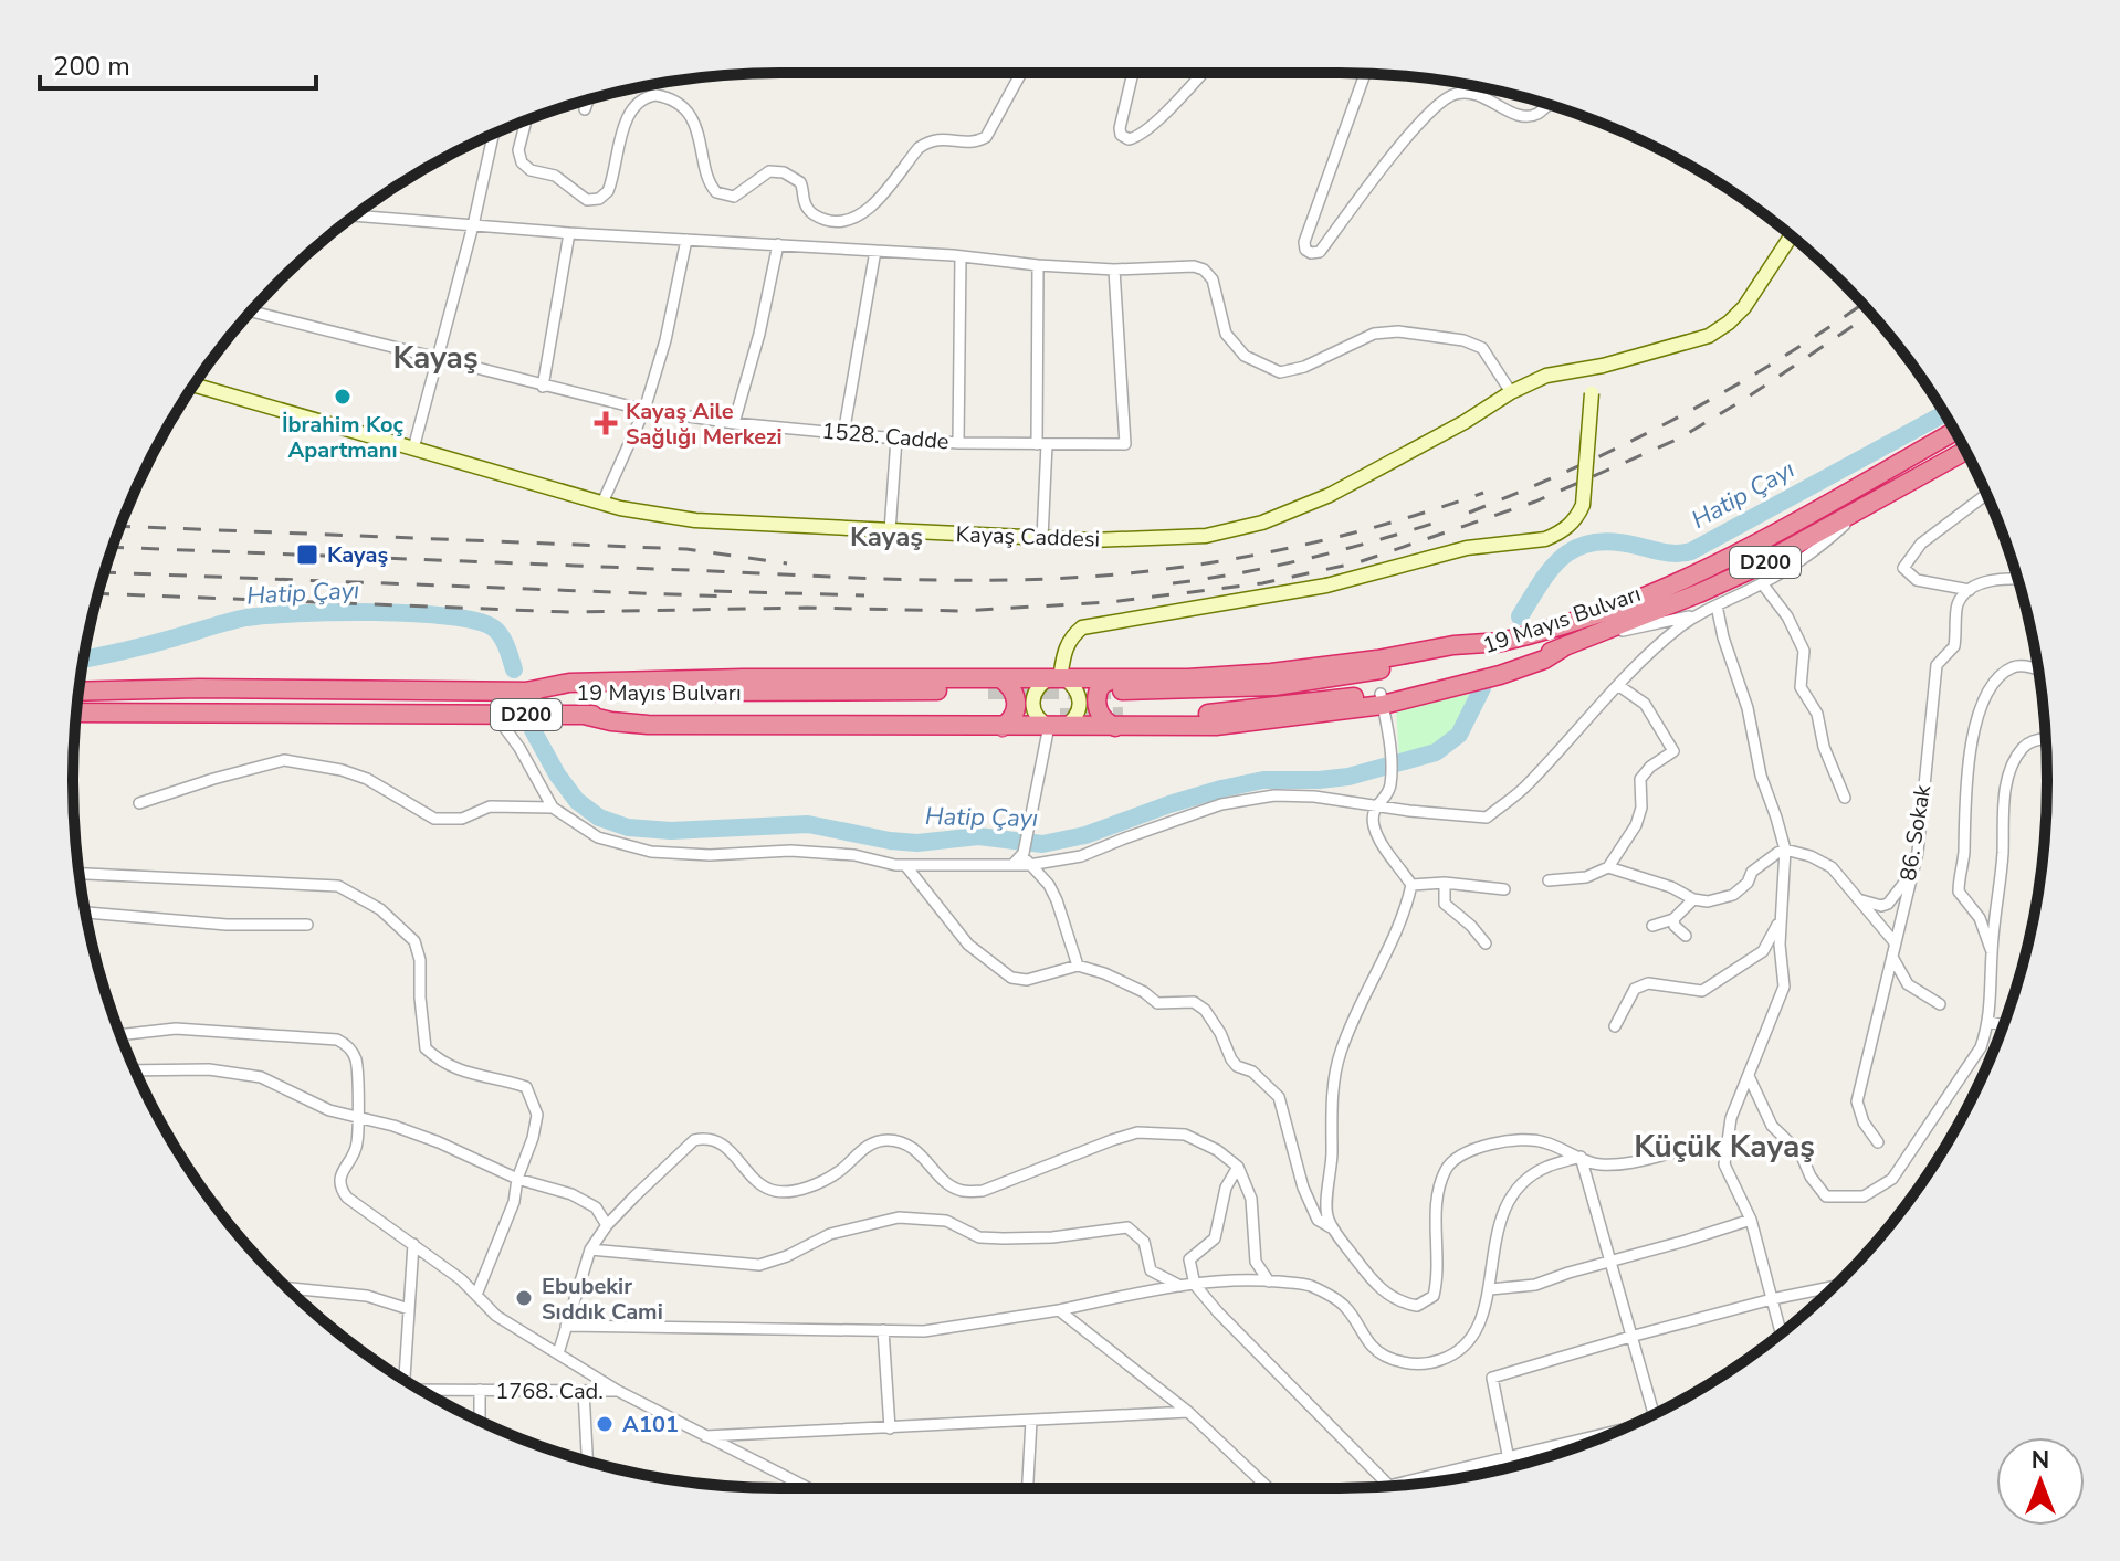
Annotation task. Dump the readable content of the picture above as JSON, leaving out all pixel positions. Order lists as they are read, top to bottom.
{
  "streets": {
    "highway": ["D200", "19 Mayıs Bulvarı"],
    "street": [
      "1528. Cadde",
      "Kayaş Caddesi",
      "86. Sokak",
      "1768. Cad."
    ]
  },
  "districts": ["Kayaş", "Kayaş", "Küçük Kayaş"],
  "water": ["Hatip Çayı"],
  "places": {
    "other": ["İbrahim Koç Apartmanı", "Ebubekir Sıddık Cami", "A101"],
    "health": ["Kayaş Aile Sağlığı Merkezi"],
    "transit": ["Kayaş"]
  },
  "scale_bar": "200 m",
  "north": "top"
}
